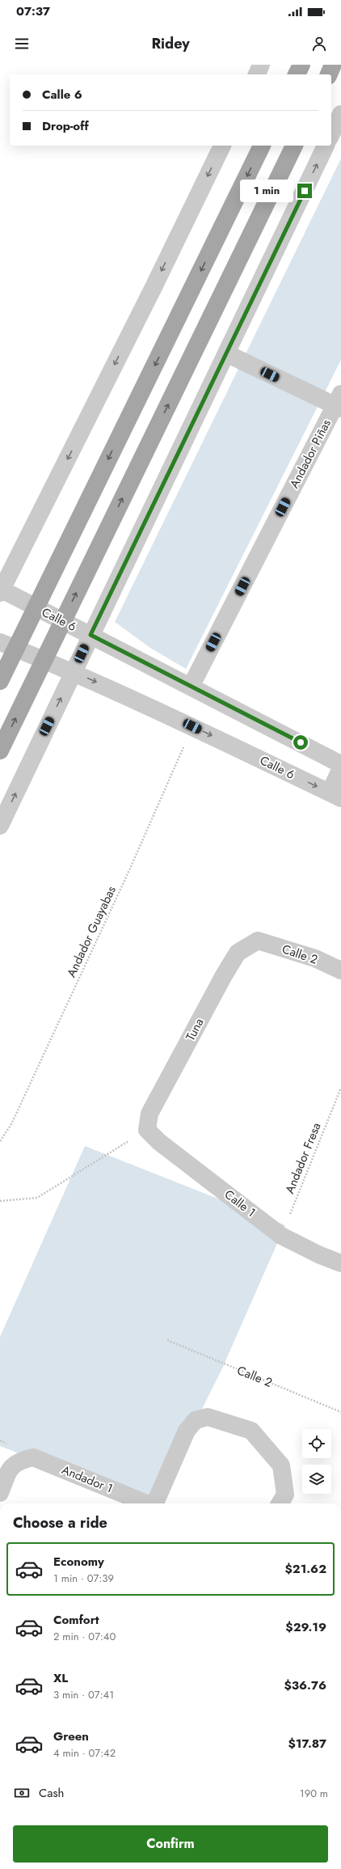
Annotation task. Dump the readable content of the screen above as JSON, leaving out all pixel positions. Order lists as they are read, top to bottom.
{
  "streets": {
    "street": [
      "Andador Piñas",
      "Calle 6",
      "Calle 2",
      "Tuna",
      "Calle 1",
      "Andador 1"
    ],
    "path": ["Andador Guayabas", "Andador Fresa"]
  },
  "crossings": [
    ["Andador Piñas", "Calle 6"],
    ["Calle 6", "Andador Guayabas"],
    ["Calle 2", "Tuna"],
    ["Tuna", "Calle 1"],
    ["Andador Fresa", "Calle 1"]
  ],
  "page": {
    "status": "07:37",
    "header": "Ridey",
    "banner": ["Calle 6", "Drop-off"],
    "bubble": "1 min",
    "heading": "Choose a ride",
    "list": [
      {
        "name": "Economy",
        "note": "1 min · 07:39",
        "value": "$21.62"
      },
      {
        "name": "Comfort",
        "note": "2 min · 07:40",
        "value": "$29.19"
      },
      {
        "name": "XL",
        "note": "3 min · 07:41",
        "value": "$36.76"
      },
      {
        "name": "Green",
        "note": "4 min · 07:42",
        "value": "$17.87"
      }
    ],
    "pay": ["Cash", "190 m"],
    "buttons": "Confirm"
  }
}
